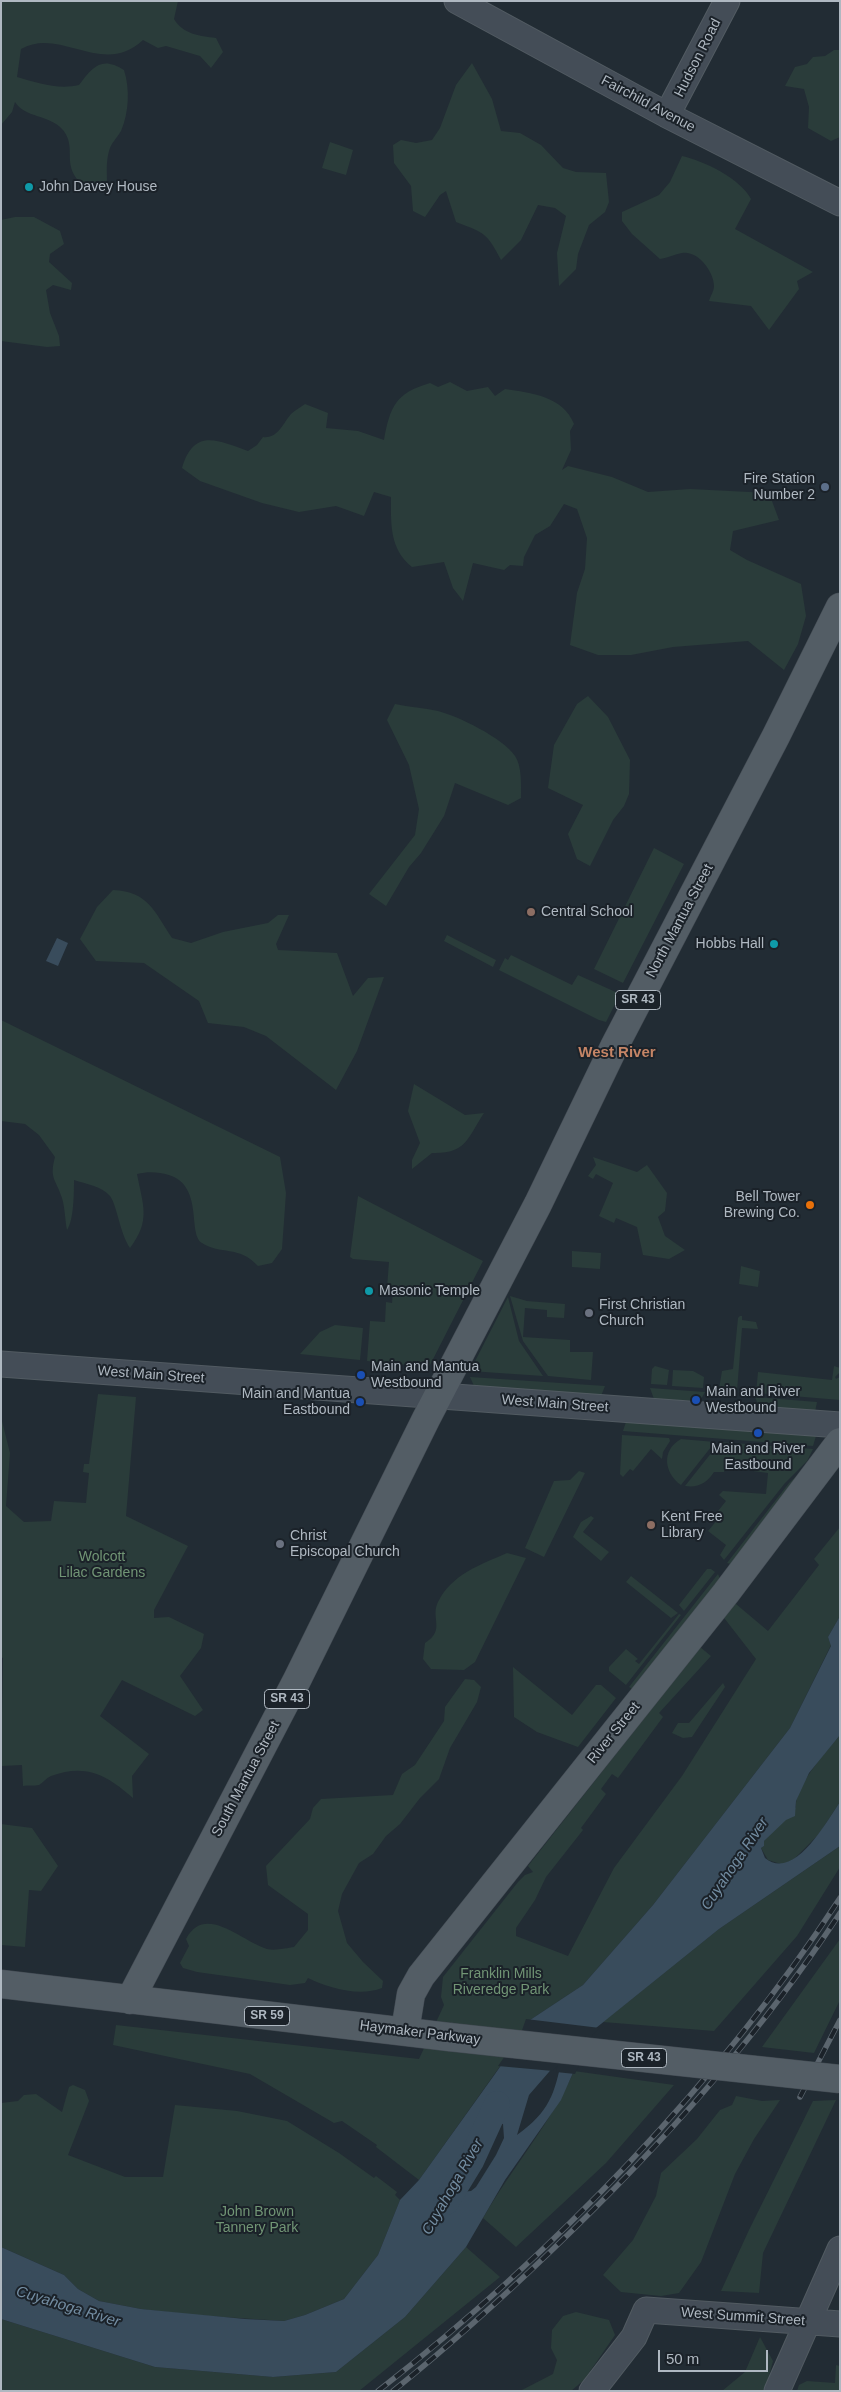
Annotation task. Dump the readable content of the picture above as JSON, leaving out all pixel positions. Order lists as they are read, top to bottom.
{
  "streets": {
    "main road": [
      "Hudson Road",
      "Fairchild Avenue",
      "North Mantua Street",
      "SR 43",
      "West Main Street",
      "River Street",
      "South Mantua Street",
      "SR 59",
      "Haymaker Parkway",
      "West Summit Street"
    ]
  },
  "crossings": [
    ["Hudson Road", "Fairchild Avenue"],
    ["North Mantua Street", "West Main Street"],
    ["North Mantua Street", "South Mantua Street"],
    ["West Main Street", "South Mantua Street"],
    ["River Street", "Haymaker Parkway"],
    ["South Mantua Street", "Haymaker Parkway"]
  ],
  "districts": ["West River"],
  "water": ["Cuyahoga River"],
  "parks": ["Wolcott Lilac Gardens", "Franklin Mills Riveredge Park", "John Brown Tannery Park"],
  "places": [
    "John Davey House",
    "Fire Station Number 2",
    "Central School",
    "Hobbs Hall",
    "Bell Tower Brewing Co.",
    "Masonic Temple",
    "First Christian Church",
    "Main and Mantua Westbound",
    "Main and River Westbound",
    "Main and Mantua Eastbound",
    "Main and River Eastbound",
    "Kent Free Library",
    "Christ Episcopal Church"
  ],
  "scale_bar": "50 m"
}
